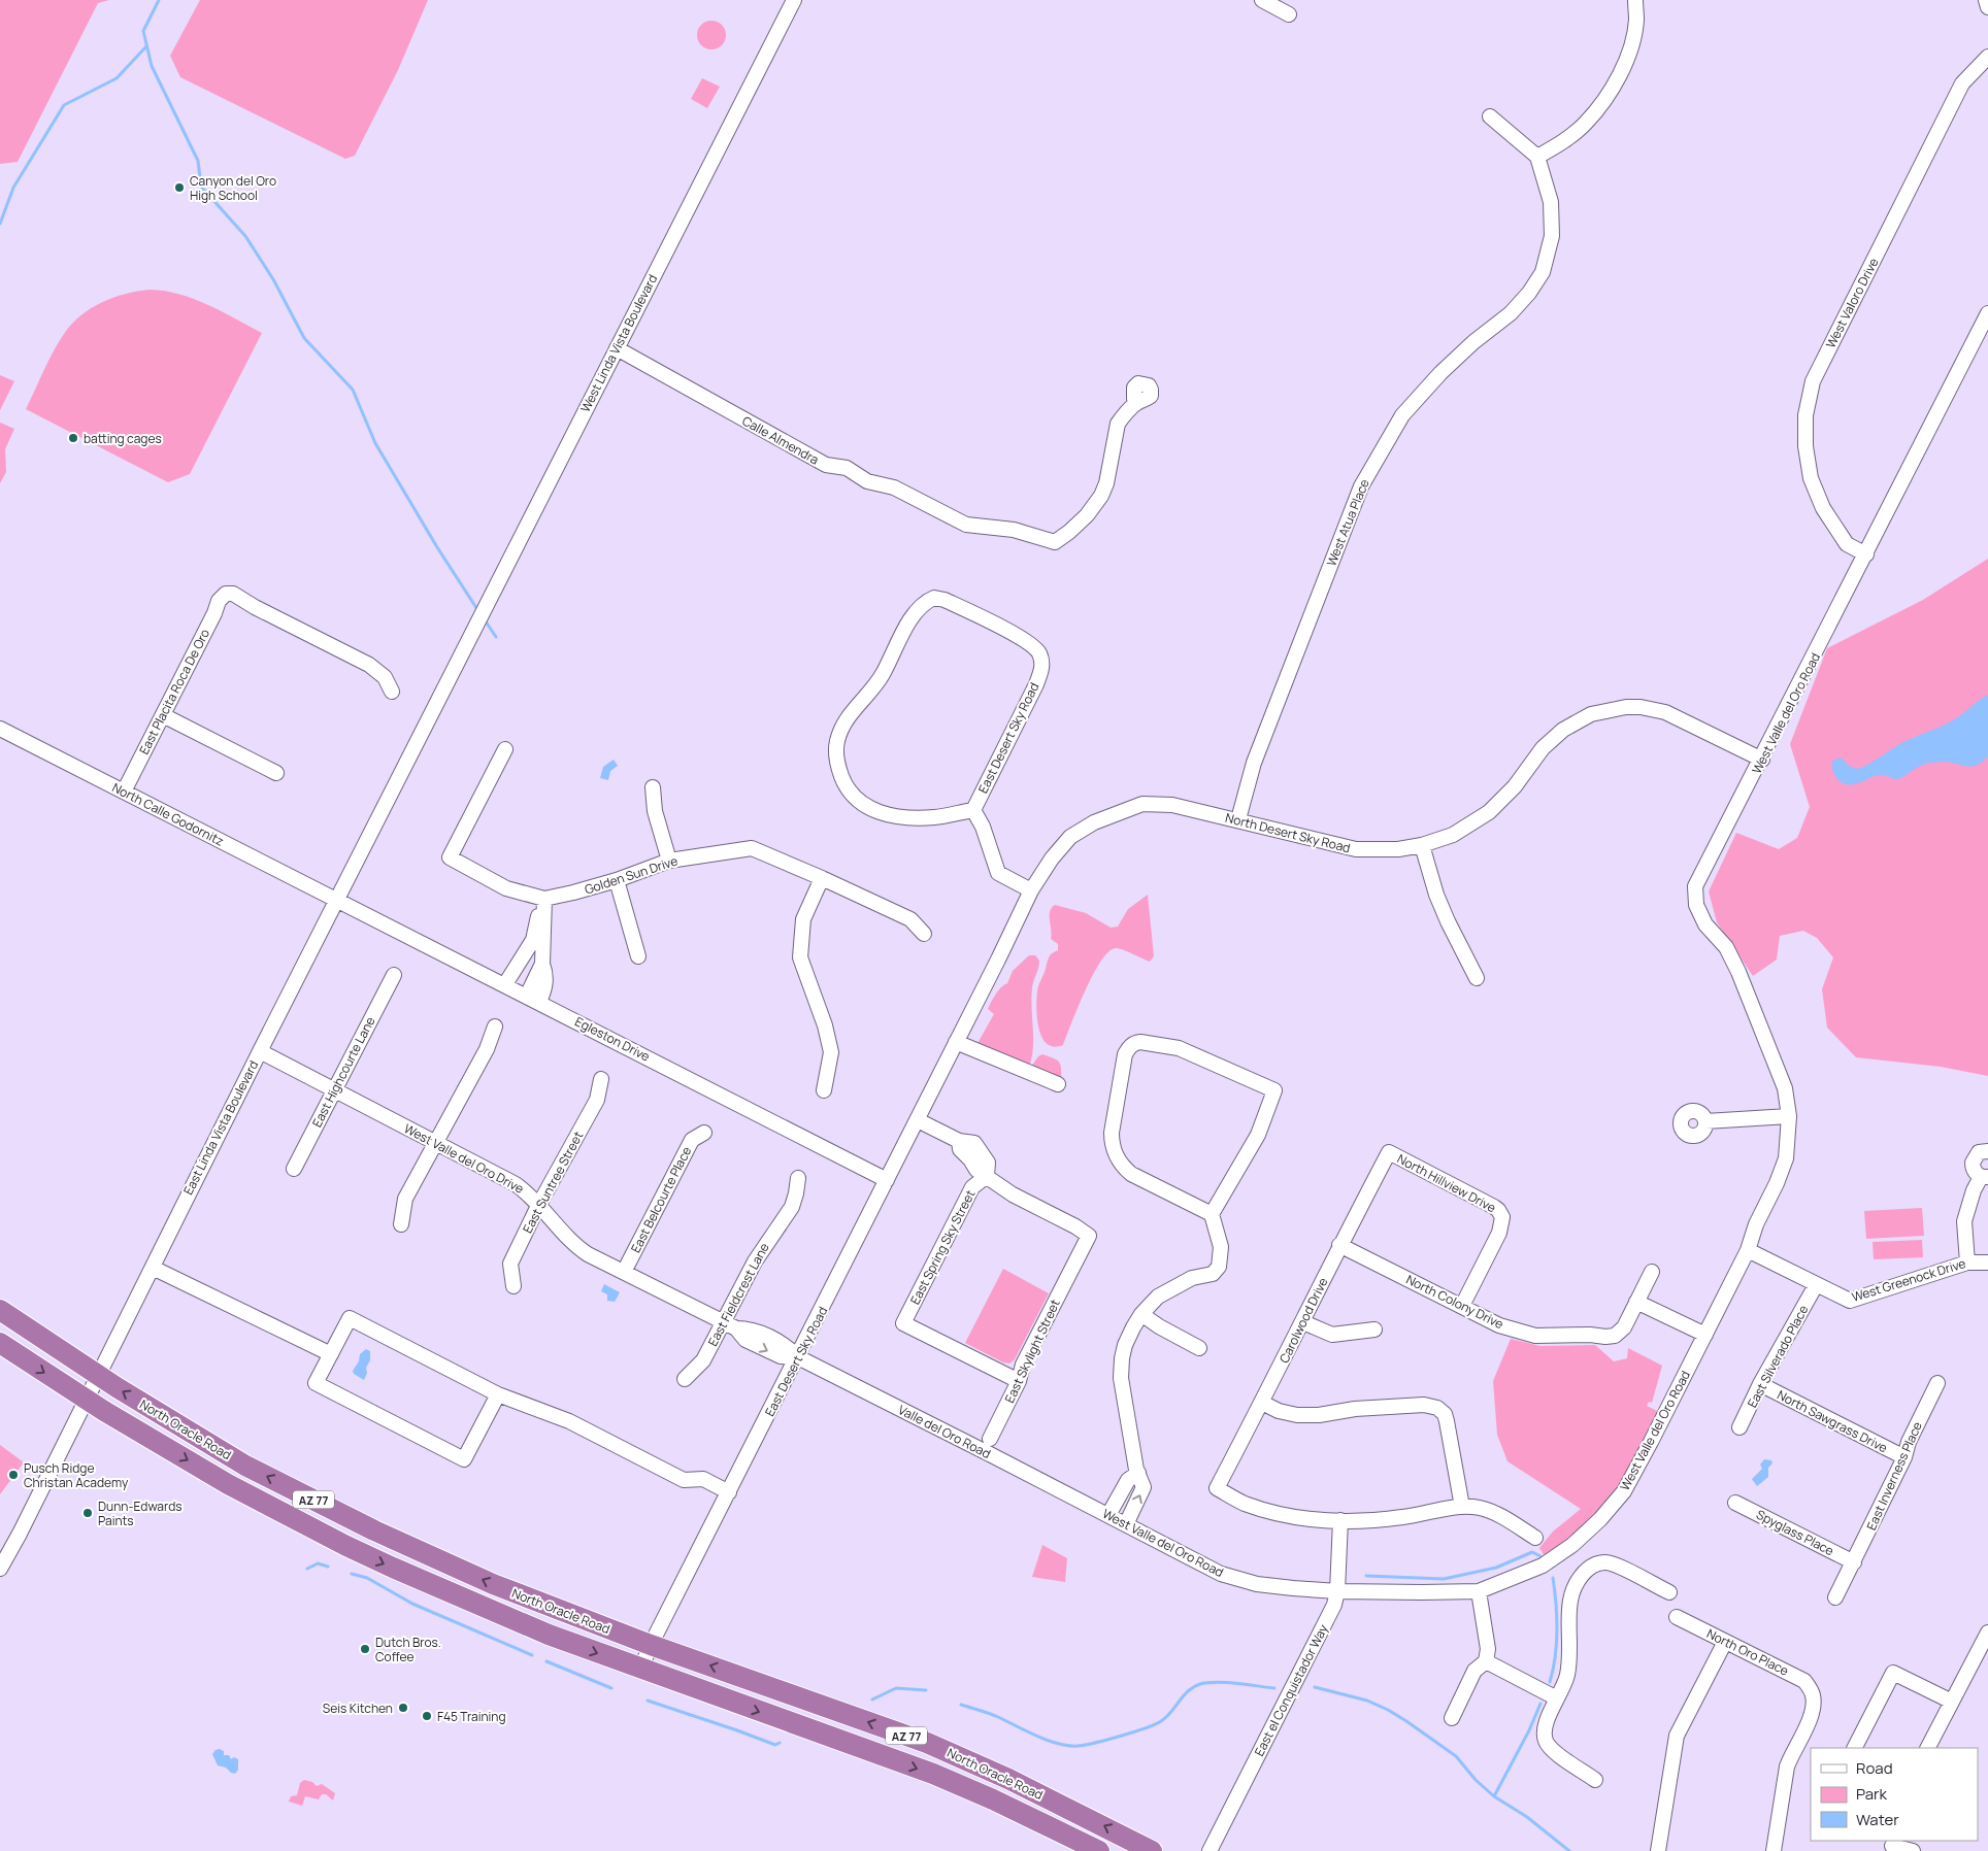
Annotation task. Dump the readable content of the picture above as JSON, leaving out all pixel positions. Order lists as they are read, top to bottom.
{
  "streets": {
    "highway": ["North Oracle Road", "AZ 77"],
    "street": [
      "West Valoro Drive",
      "West Linda Vista Boulevard",
      "Calle Almendra",
      "West Atua Place",
      "East Placita Roca De Oro",
      "West Valle del Oro Road",
      "East Desert Sky Road",
      "North Calle Godornitz",
      "North Desert Sky Road",
      "Golden Sun Drive",
      "Egleston Drive",
      "East Highcourte Lane",
      "East Linda Vista Boulevard",
      "West Valle del Oro Drive",
      "East Suntree Street",
      "North Hillview Drive",
      "East Belcourte Place",
      "East Spring Sky Street",
      "West Greenock Drive",
      "East Fieldcrest Lane",
      "North Colony Drive",
      "Carolwood Drive",
      "East Skylight Street",
      "East Silverado Place",
      "North Sawgrass Drive",
      "Valle del Oro Road",
      "East Inverness Place",
      "Spyglass Place",
      "North Oro Place",
      "East el Conquistador Way"
    ]
  },
  "crossings": [
    ["West Valoro Drive", "West Valle del Oro Road"],
    ["West Linda Vista Boulevard", "Calle Almendra"],
    ["West Linda Vista Boulevard", "East Linda Vista Boulevard"],
    ["West Atua Place", "North Desert Sky Road"],
    ["East Placita Roca De Oro", "North Calle Godornitz"],
    ["West Valle del Oro Road", "North Desert Sky Road"],
    ["West Valle del Oro Road", "West Greenock Drive"],
    ["West Valle del Oro Road", "Valle del Oro Road"],
    ["West Valle del Oro Road", "East el Conquistador Way"],
    ["East Desert Sky Road", "North Desert Sky Road"],
    ["East Desert Sky Road", "Egleston Drive"],
    ["East Desert Sky Road", "West Valle del Oro Drive"],
    ["East Desert Sky Road", "North Oracle Road"],
    ["East Desert Sky Road", "Valle del Oro Road"],
    ["North Calle Godornitz", "Egleston Drive"],
    ["North Calle Godornitz", "East Linda Vista Boulevard"],
    ["Egleston Drive", "East Linda Vista Boulevard"],
    ["East Highcourte Lane", "West Valle del Oro Drive"],
    ["East Linda Vista Boulevard", "West Valle del Oro Drive"],
    ["East Linda Vista Boulevard", "North Oracle Road"],
    ["West Valle del Oro Drive", "East Suntree Street"],
    ["West Valle del Oro Drive", "East Belcourte Place"],
    ["West Valle del Oro Drive", "East Fieldcrest Lane"],
    ["West Valle del Oro Drive", "Valle del Oro Road"],
    ["North Hillview Drive", "North Colony Drive"],
    ["North Hillview Drive", "Carolwood Drive"],
    ["East Spring Sky Street", "East Skylight Street"],
    ["West Greenock Drive", "East Silverado Place"],
    ["North Colony Drive", "Carolwood Drive"],
    ["Carolwood Drive", "East el Conquistador Way"],
    ["East Silverado Place", "North Sawgrass Drive"],
    ["North Sawgrass Drive", "East Inverness Place"],
    ["East Inverness Place", "Spyglass Place"]
  ],
  "places": [
    "Canyon del Oro High School",
    "batting cages",
    "Pusch Ridge Christan Academy",
    "Dunn-Edwards Paints",
    "Dutch Bros. Coffee",
    "Seis Kitchen",
    "F45 Training"
  ],
  "legend": ["Road", "Park", "Water"]
}
